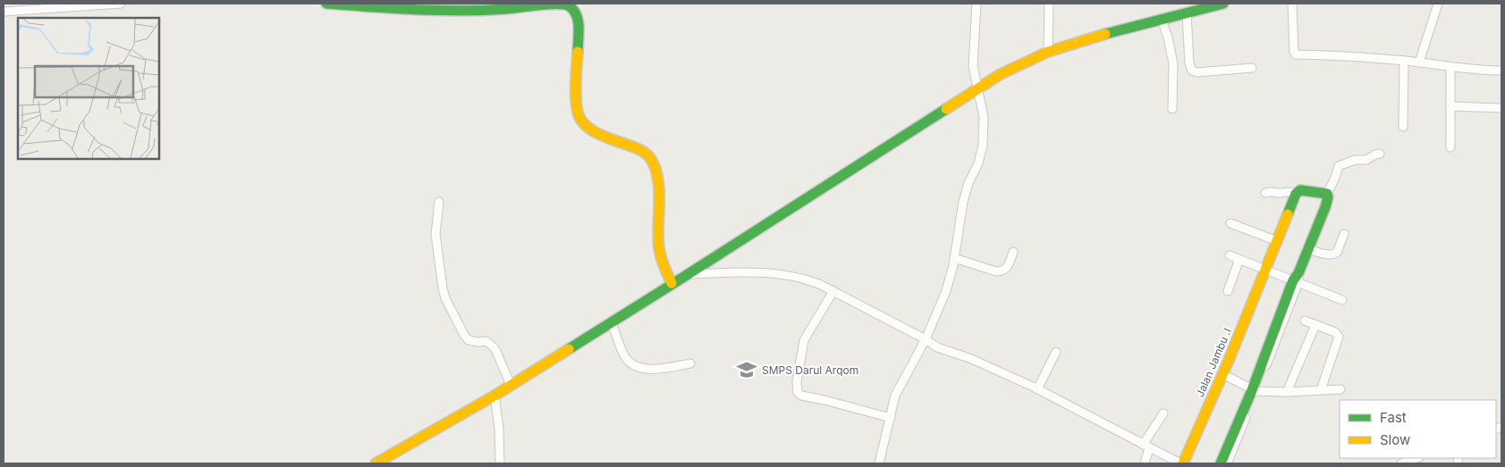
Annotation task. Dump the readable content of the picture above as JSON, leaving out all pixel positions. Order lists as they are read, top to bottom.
{
  "streets": {
    "street": ["Jalan Jambu .I"]
  },
  "places": {
    "school or university": ["SMPS Darul Arqom"]
  },
  "legend": ["Fast", "Slow"]
}
